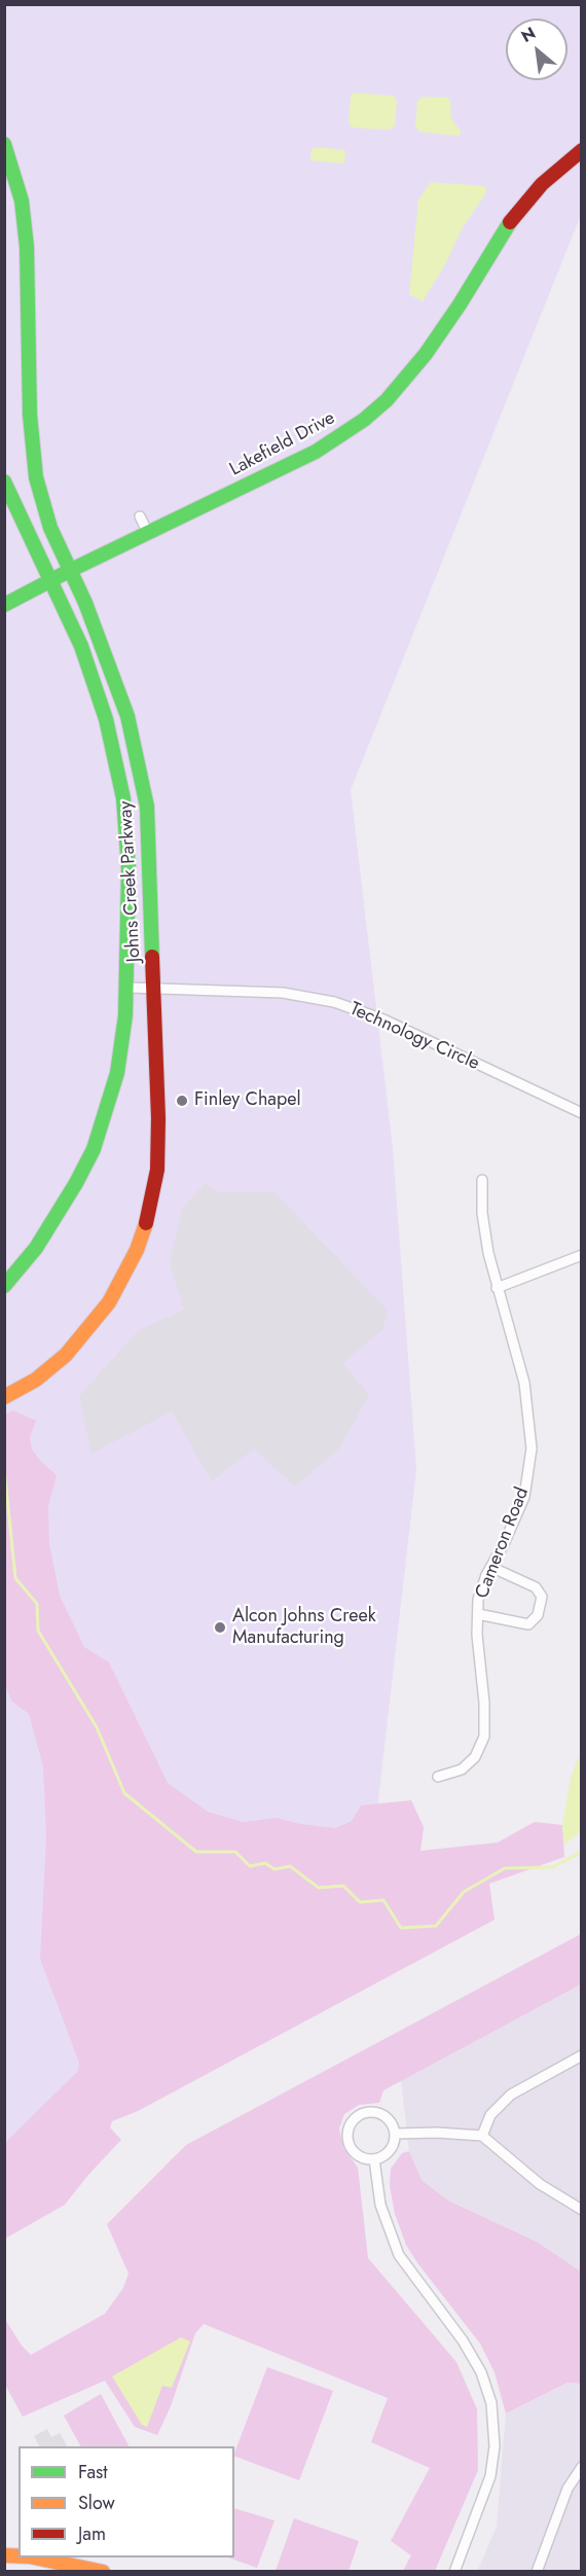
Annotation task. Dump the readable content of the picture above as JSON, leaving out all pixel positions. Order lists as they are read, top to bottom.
{
  "streets": {
    "street": [
      "Lakefield Drive",
      "Johns Creek Parkway",
      "Technology Circle",
      "Cameron Road"
    ]
  },
  "crossings": [
    ["Lakefield Drive", "Johns Creek Parkway"],
    ["Johns Creek Parkway", "Technology Circle"]
  ],
  "places": ["Finley Chapel", "Alcon Johns Creek Manufacturing"],
  "legend": ["Fast", "Slow", "Jam"],
  "north": "top left"
}
